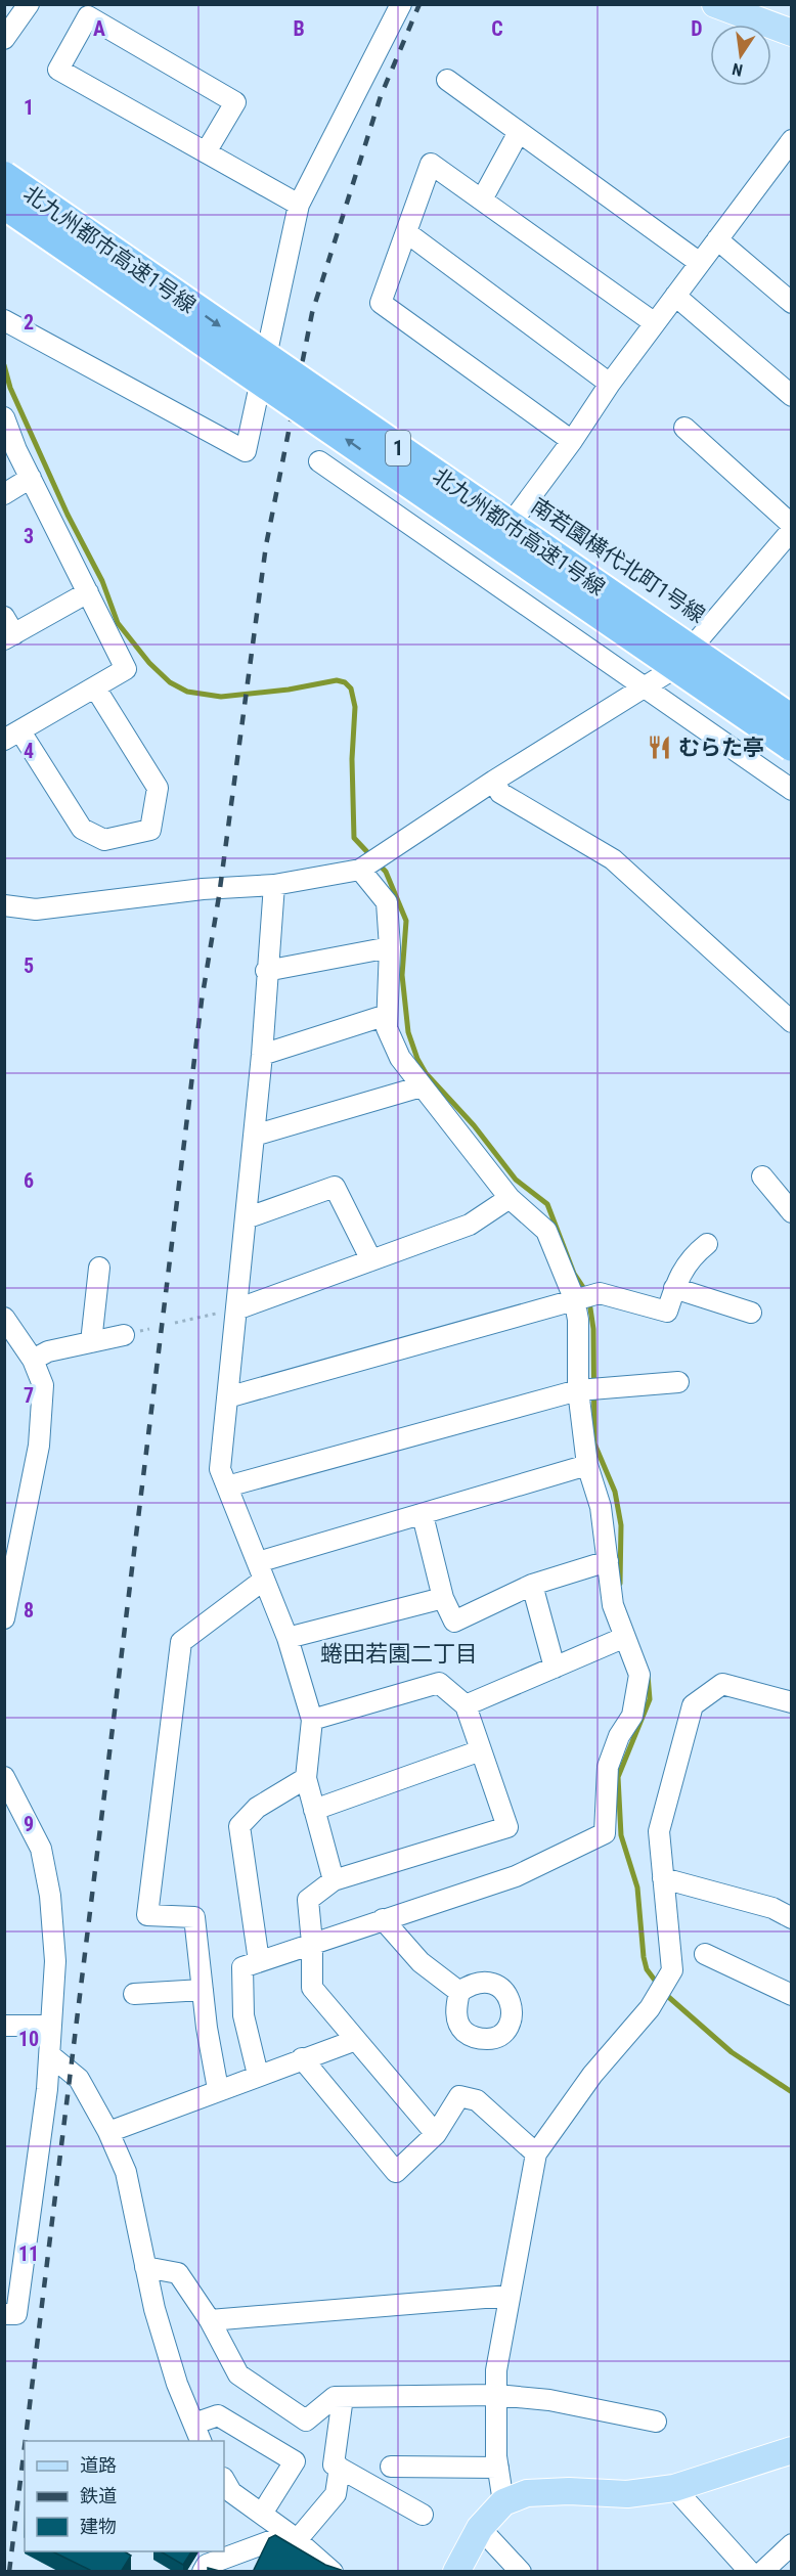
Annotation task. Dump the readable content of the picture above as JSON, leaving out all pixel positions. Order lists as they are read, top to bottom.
{
  "streets": {
    "highway": ["北九州都市高速1号線", "1"],
    "street": ["南若園横代北町1号線"]
  },
  "districts": ["蜷田若園二丁目"],
  "places": {
    "restaurant": ["むらた亭"]
  },
  "legend": ["道路", "鉄道", "建物"],
  "north": "bottom",
  "grid": {
    "columns": [
      "A",
      "B",
      "C",
      "D"
    ],
    "rows": [
      "1",
      "2",
      "3",
      "4",
      "5",
      "6",
      "7",
      "8",
      "9",
      "10",
      "11"
    ]
  }
}
